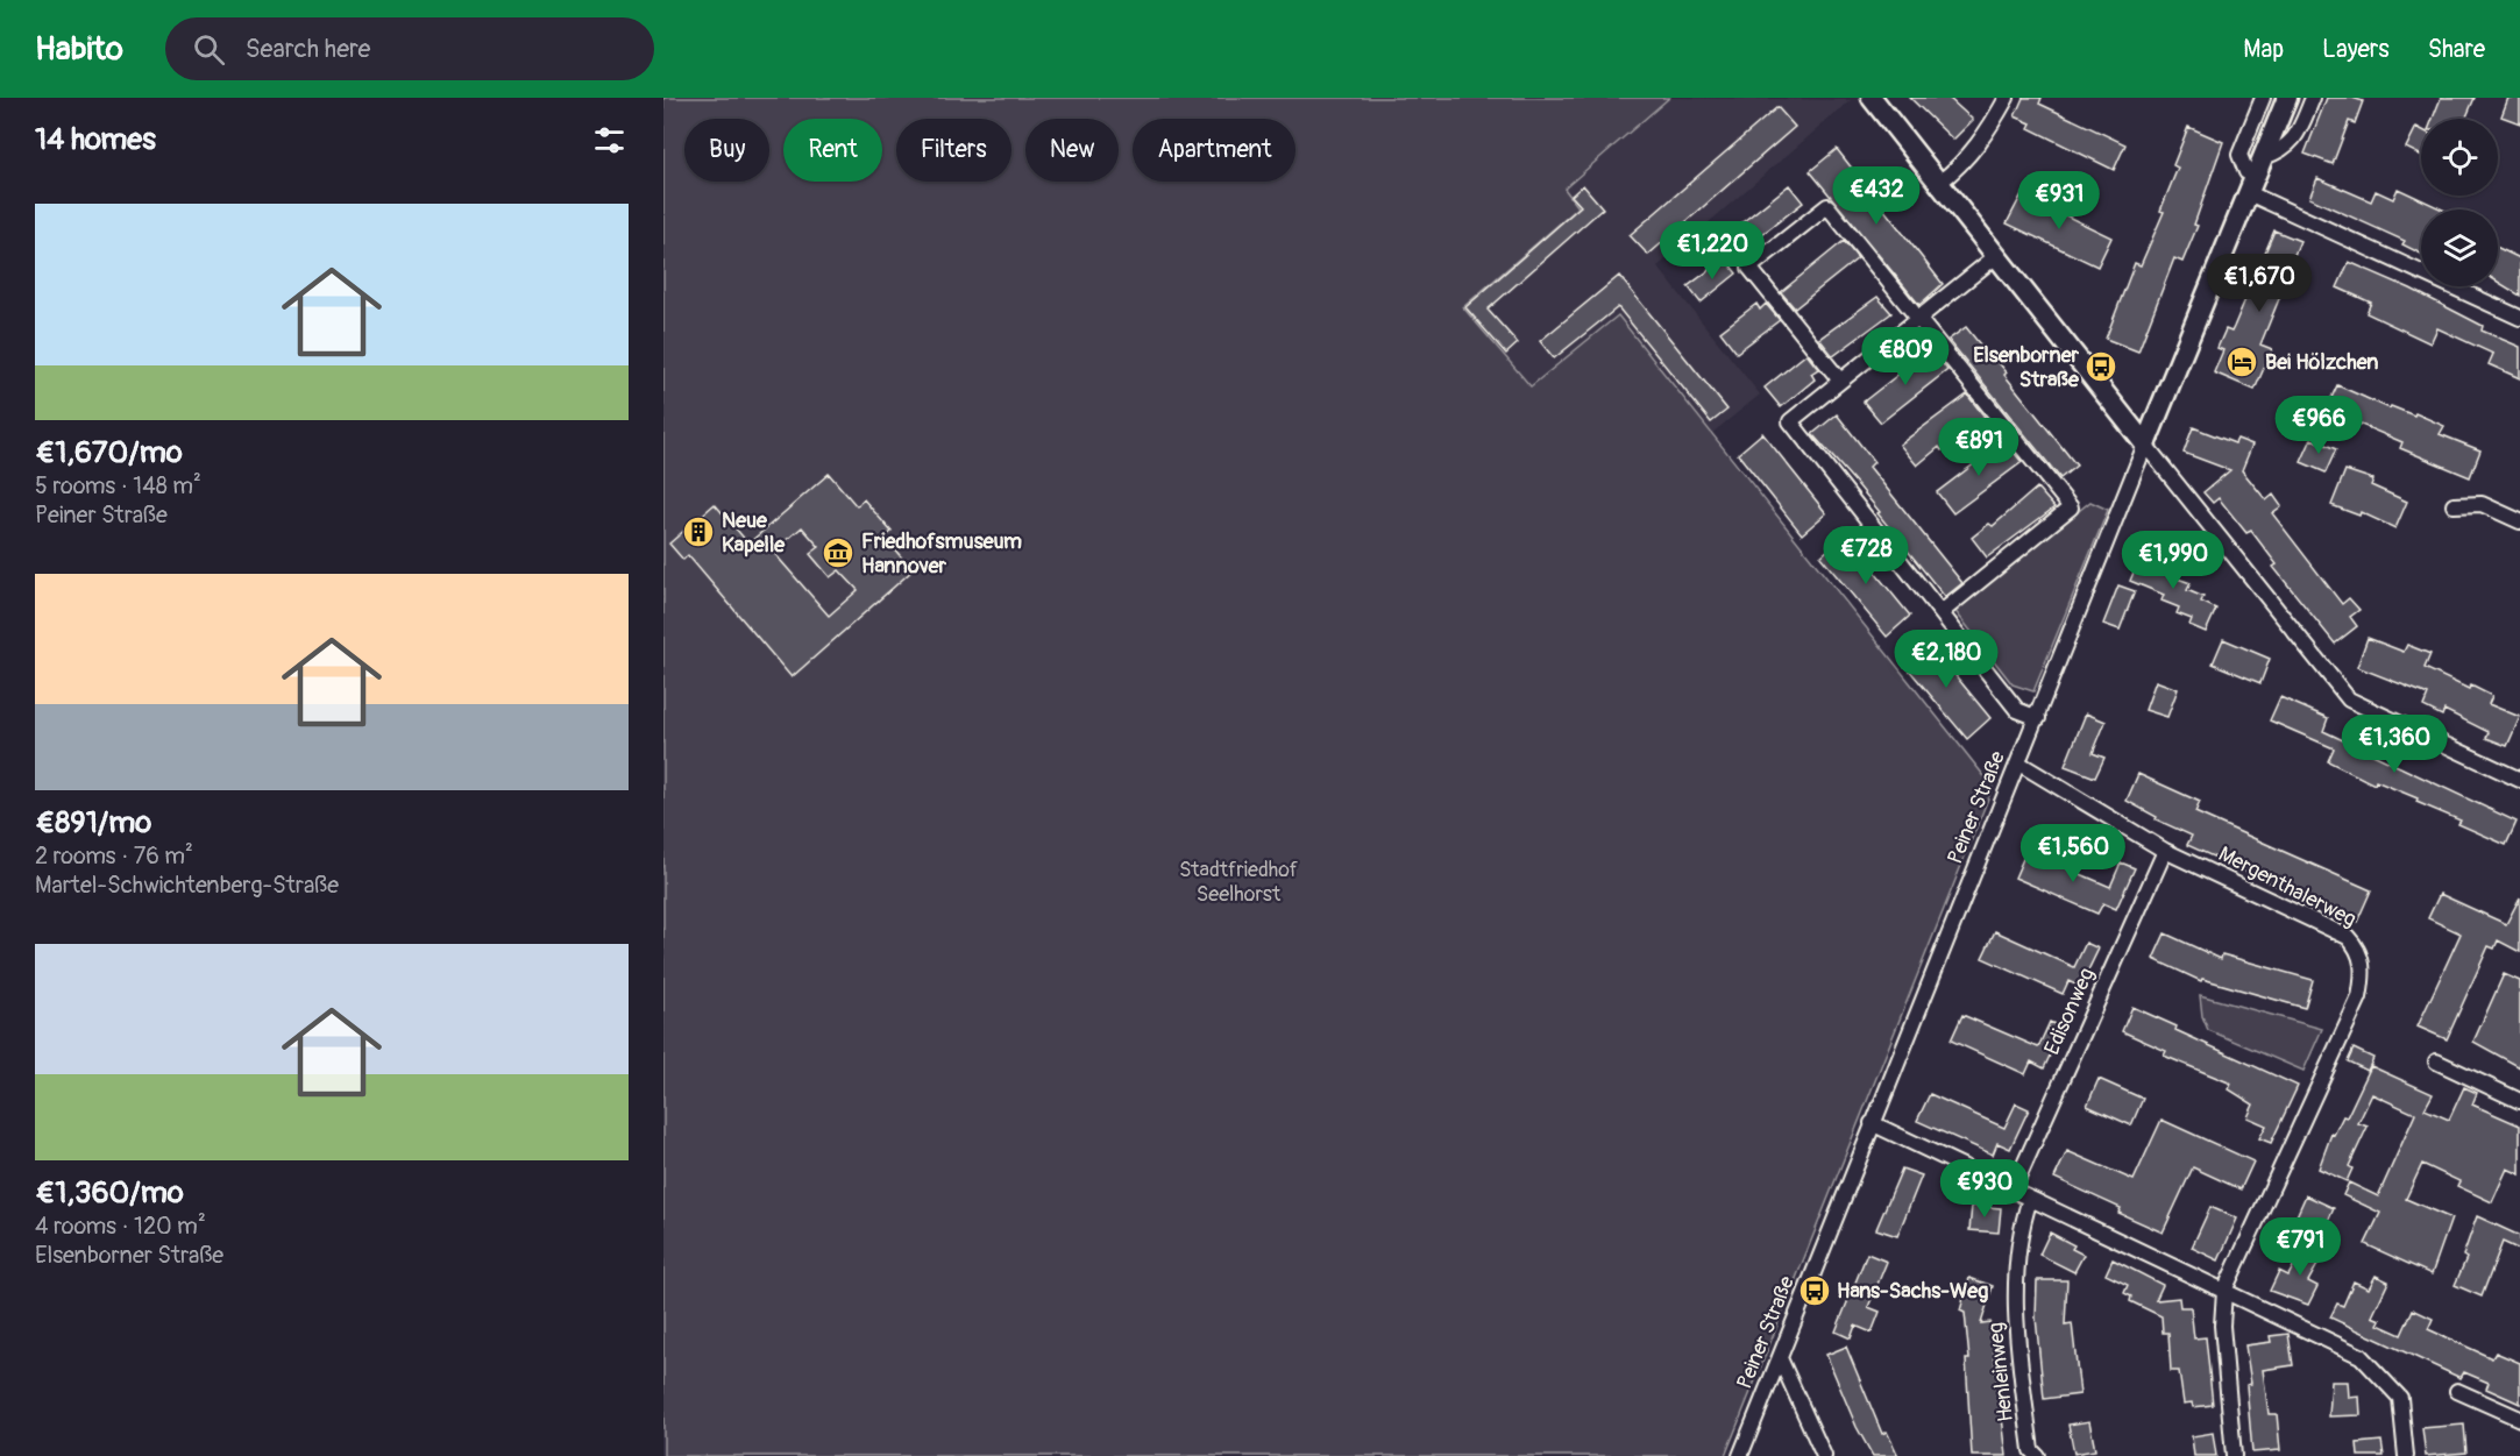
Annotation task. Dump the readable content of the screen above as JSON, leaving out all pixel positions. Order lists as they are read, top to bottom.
{
  "streets": {
    "street": [
      "Peiner Straße",
      "Mergenthalerweg",
      "Edisonweg",
      "Henleinweg"
    ]
  },
  "crossings": [
    ["Peiner Straße", "Mergenthalerweg"],
    ["Mergenthalerweg", "Edisonweg"]
  ],
  "parks": ["Stadtfriedhof Seelhorst"],
  "places": {
    "hotel": ["Bei Hölzchen"],
    "bus stop": ["Elsenborner Straße", "Hans-Sachs-Weg"],
    "building": ["Neue Kapelle"],
    "museum": ["Friedhofsmuseum Hannover"]
  },
  "page": {
    "header": "Habito",
    "search": "Search here",
    "nav": ["Map", "Layers", "Share"],
    "heading": "14 homes",
    "chip": [
      "Buy",
      "Rent",
      "Filters",
      "New",
      "Apartment"
    ],
    "price": [
      "€432",
      "€931",
      "€1,220",
      "€1,670",
      "€809",
      "€966",
      "€891",
      "€728",
      "€1,990",
      "€2,180",
      "€1,360",
      "€1,560",
      "€930",
      "€791"
    ],
    "list": [
      {
        "name": "€1,670/mo",
        "note": "5 rooms · 148 m² · Peiner Straße"
      },
      {
        "name": "€891/mo",
        "note": "2 rooms · 76 m² · Martel-Schwichtenberg-Straße"
      },
      {
        "name": "€1,360/mo",
        "note": "4 rooms · 120 m² · Elsenborner Straße"
      }
    ]
  }
}
